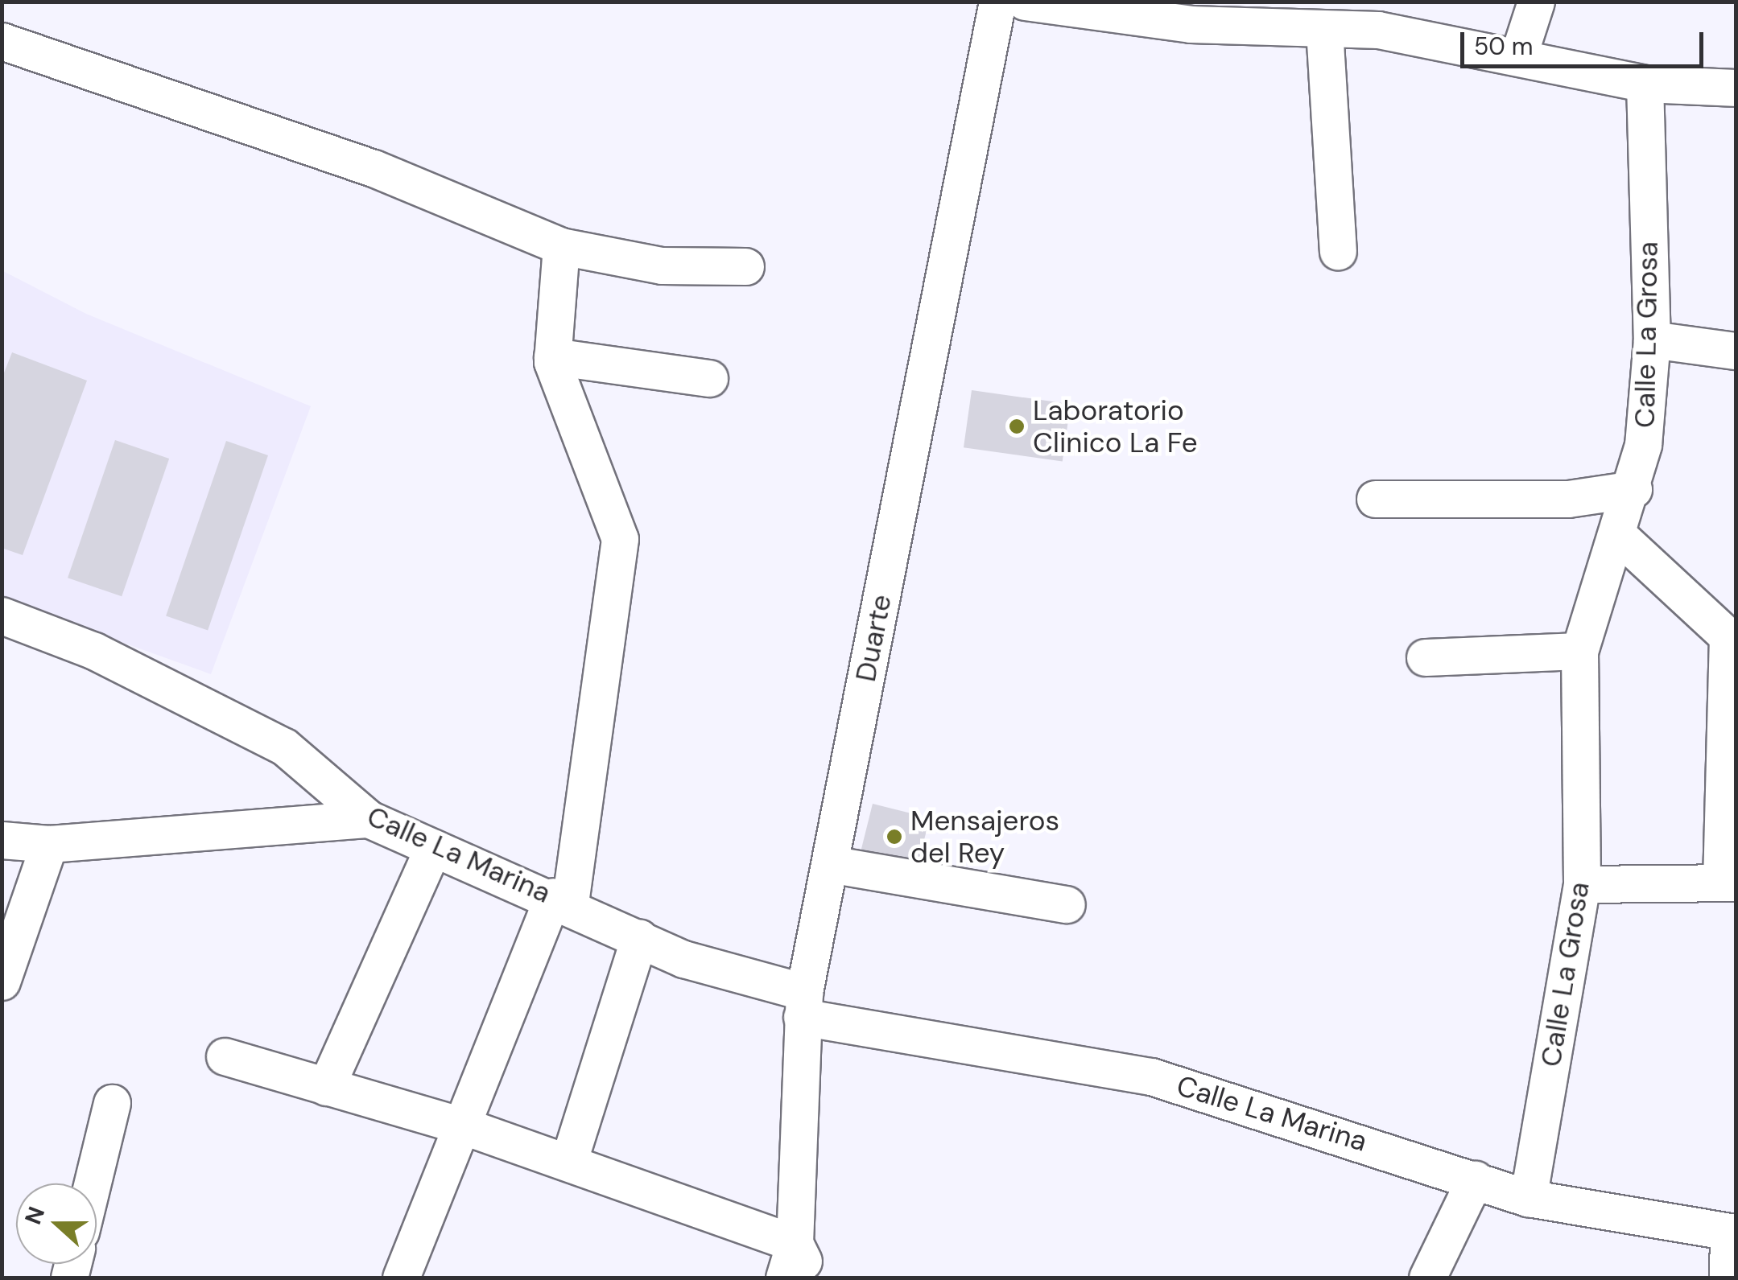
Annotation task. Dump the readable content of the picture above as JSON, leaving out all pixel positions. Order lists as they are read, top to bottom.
{
  "streets": {
    "street": ["Calle La Grosa", "Duarte", "Calle La Marina"]
  },
  "crossings": [
    ["Calle La Grosa", "Calle La Marina"],
    ["Duarte", "Calle La Marina"]
  ],
  "places": ["Laboratorio Clinico La Fe", "Mensajeros del Rey"],
  "scale_bar": "50 m",
  "north": "left"
}
